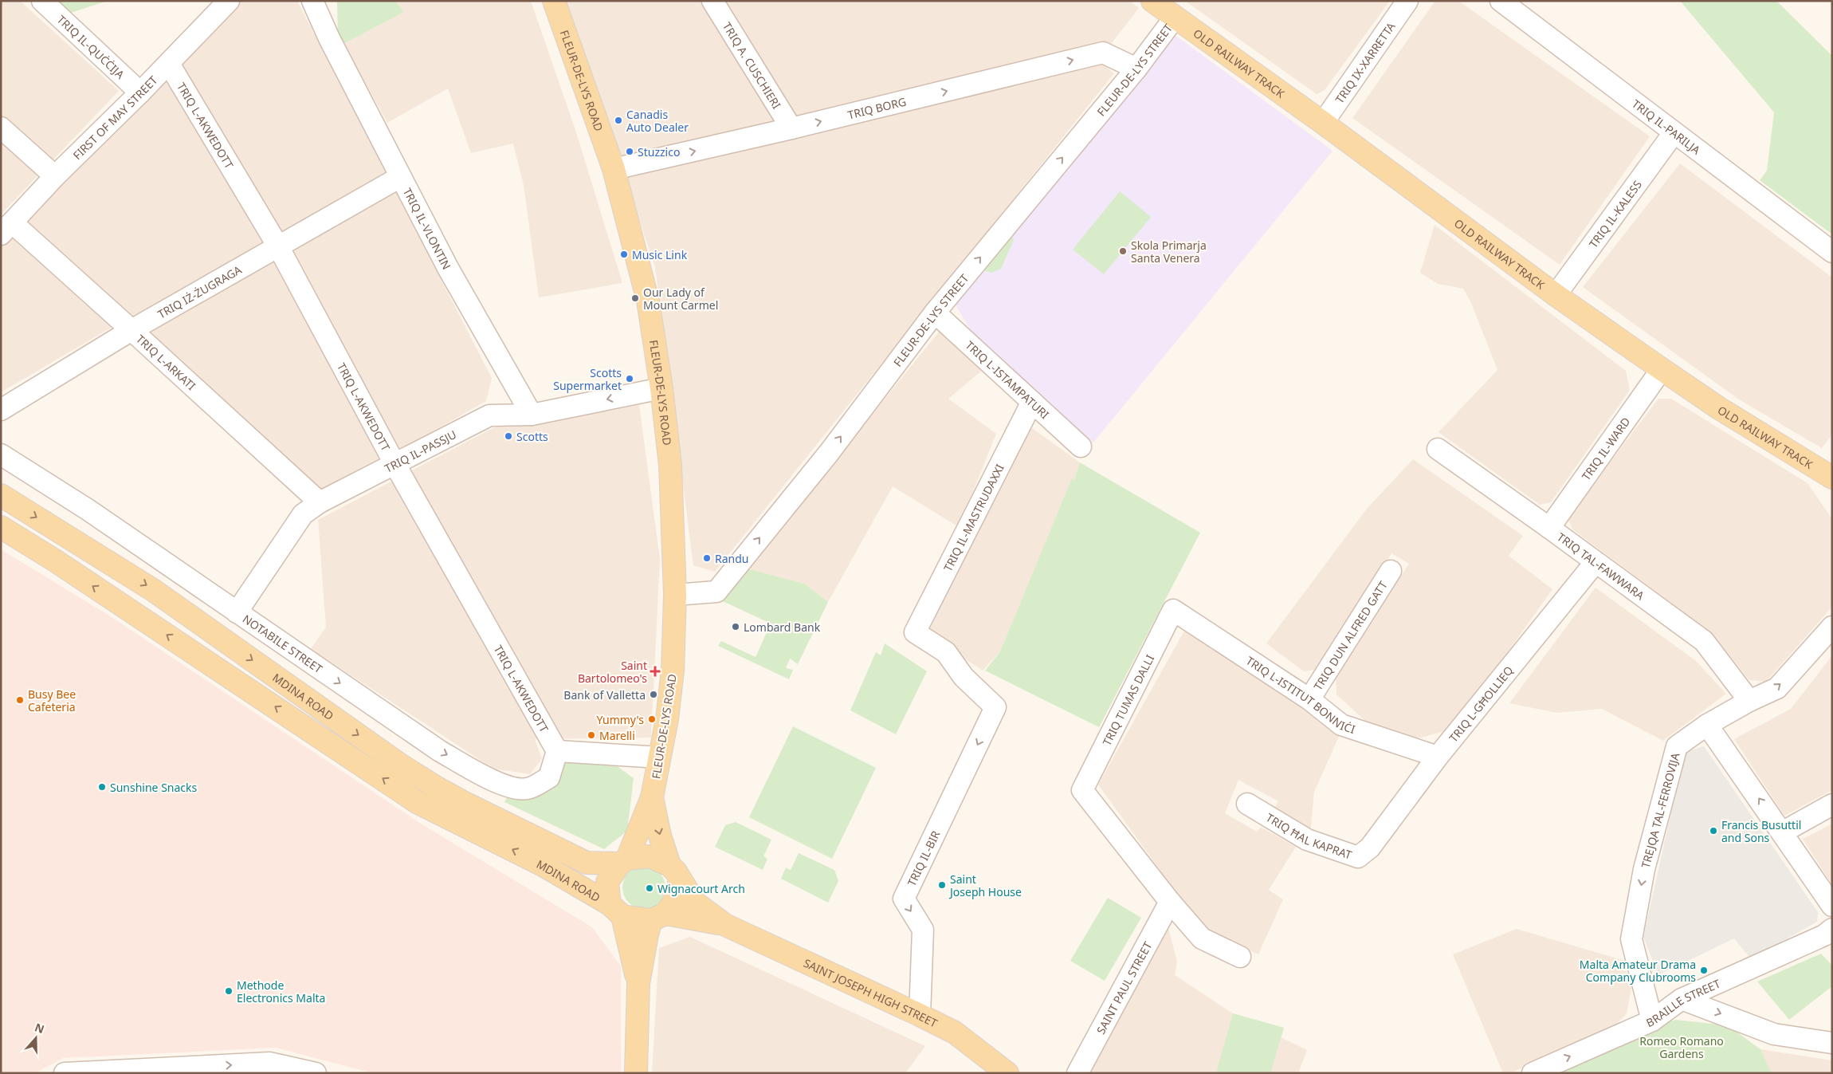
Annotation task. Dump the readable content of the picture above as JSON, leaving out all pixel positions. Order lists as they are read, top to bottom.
{
  "streets": {
    "main road": [
      "OLD RAILWAY TRACK",
      "FLEUR-DE-LYS ROAD",
      "MDINA ROAD",
      "SAINT JOSEPH HIGH STREET"
    ],
    "street": [
      "TRIQ IL-QUĊĊIJA",
      "TRIQ IX-XARRETTA",
      "TRIQ A. CUSCHIERI",
      "FLEUR-DE-LYS STREET",
      "TRIQ BORG",
      "FIRST OF MAY STREET",
      "TRIQ L-AKWEDOTT",
      "TRIQ IL-PARILJA",
      "TRIQ IL-KALESS",
      "TRIQ IL-VLONTIN",
      "TRIQ IŻ-ŻUGRAGA",
      "TRIQ L-ARKATI",
      "TRIQ L-ISTAMPATURI",
      "TRIQ IL-WARD",
      "TRIQ IL-PASSJU",
      "TRIQ IL-MASTRUDAXXI",
      "TRIQ TAL-FAWWARA",
      "TRIQ DUN ALFRED GATT",
      "NOTABILE STREET",
      "TRIQ L-ISTITUT BONNIĊI",
      "TRIQ TUMAS DALLI",
      "TRIQ L-GĦOLLIEQ",
      "TREJQA TAL-FERROVIJA",
      "TRIQ ĦAL KAPRAT",
      "TRIQ IL-BIR",
      "SAINT PAUL STREET",
      "BRAILLE STREET"
    ]
  },
  "crossings": [
    ["TRIQ IL-QUĊĊIJA", "FIRST OF MAY STREET"],
    ["TRIQ IX-XARRETTA", "OLD RAILWAY TRACK"],
    ["OLD RAILWAY TRACK", "FLEUR-DE-LYS STREET"],
    ["OLD RAILWAY TRACK", "TRIQ IL-KALESS"],
    ["OLD RAILWAY TRACK", "TRIQ IL-WARD"],
    ["TRIQ A. CUSCHIERI", "TRIQ BORG"],
    ["FLEUR-DE-LYS STREET", "FLEUR-DE-LYS ROAD"],
    ["FLEUR-DE-LYS STREET", "TRIQ BORG"],
    ["FLEUR-DE-LYS STREET", "TRIQ L-ISTAMPATURI"],
    ["FLEUR-DE-LYS ROAD", "TRIQ BORG"],
    ["FLEUR-DE-LYS ROAD", "TRIQ IL-PASSJU"],
    ["FLEUR-DE-LYS ROAD", "MDINA ROAD"],
    ["FLEUR-DE-LYS ROAD", "SAINT JOSEPH HIGH STREET"],
    ["FIRST OF MAY STREET", "TRIQ L-AKWEDOTT"],
    ["FIRST OF MAY STREET", "TRIQ L-ARKATI"],
    ["TRIQ L-AKWEDOTT", "TRIQ IŻ-ŻUGRAGA"],
    ["TRIQ L-AKWEDOTT", "TRIQ IL-PASSJU"],
    ["TRIQ L-AKWEDOTT", "NOTABILE STREET"],
    ["TRIQ IL-PARILJA", "TRIQ IL-KALESS"],
    ["TRIQ IL-VLONTIN", "TRIQ IŻ-ŻUGRAGA"],
    ["TRIQ IL-VLONTIN", "TRIQ IL-PASSJU"],
    ["TRIQ IŻ-ŻUGRAGA", "TRIQ L-ARKATI"],
    ["TRIQ L-ARKATI", "TRIQ IL-PASSJU"],
    ["TRIQ L-ISTAMPATURI", "TRIQ IL-MASTRUDAXXI"],
    ["TRIQ IL-WARD", "TRIQ TAL-FAWWARA"],
    ["TRIQ IL-PASSJU", "NOTABILE STREET"],
    ["TRIQ IL-MASTRUDAXXI", "TRIQ IL-BIR"],
    ["TRIQ TAL-FAWWARA", "TRIQ L-GĦOLLIEQ"],
    ["TRIQ TAL-FAWWARA", "TREJQA TAL-FERROVIJA"],
    ["TRIQ DUN ALFRED GATT", "TRIQ L-ISTITUT BONNIĊI"],
    ["TRIQ L-ISTITUT BONNIĊI", "TRIQ TUMAS DALLI"],
    ["TRIQ L-ISTITUT BONNIĊI", "TRIQ L-GĦOLLIEQ"],
    ["MDINA ROAD", "SAINT JOSEPH HIGH STREET"],
    ["TRIQ TUMAS DALLI", "SAINT PAUL STREET"],
    ["TRIQ L-GĦOLLIEQ", "TRIQ ĦAL KAPRAT"],
    ["TREJQA TAL-FERROVIJA", "BRAILLE STREET"],
    ["TRIQ IL-BIR", "SAINT JOSEPH HIGH STREET"]
  ],
  "one_way": [
    "FLEUR-DE-LYS STREET",
    "TRIQ BORG",
    "NOTABILE STREET",
    "TRIQ IL-BIR",
    "BRAILLE STREET"
  ],
  "parks": ["Romeo Romano Gardens"],
  "places": {
    "other": [
      "Canadis Auto Dealer",
      "Stuzzico",
      "Skola Primarja Santa Venera",
      "Music Link",
      "Our Lady of Mount Carmel",
      "Scotts Supermarket",
      "Scotts",
      "Randu",
      "Lombard Bank",
      "Bank of Valletta",
      "Busy Bee Cafeteria",
      "Yummy's",
      "Marelli",
      "Sunshine Snacks",
      "Francis Busuttil and Sons",
      "Saint Joseph House",
      "Wignacourt Arch",
      "Malta Amateur Drama Company Clubrooms",
      "Methode Electronics Malta"
    ],
    "health": ["Saint Bartolomeo's"]
  },
  "north": "top"
}
